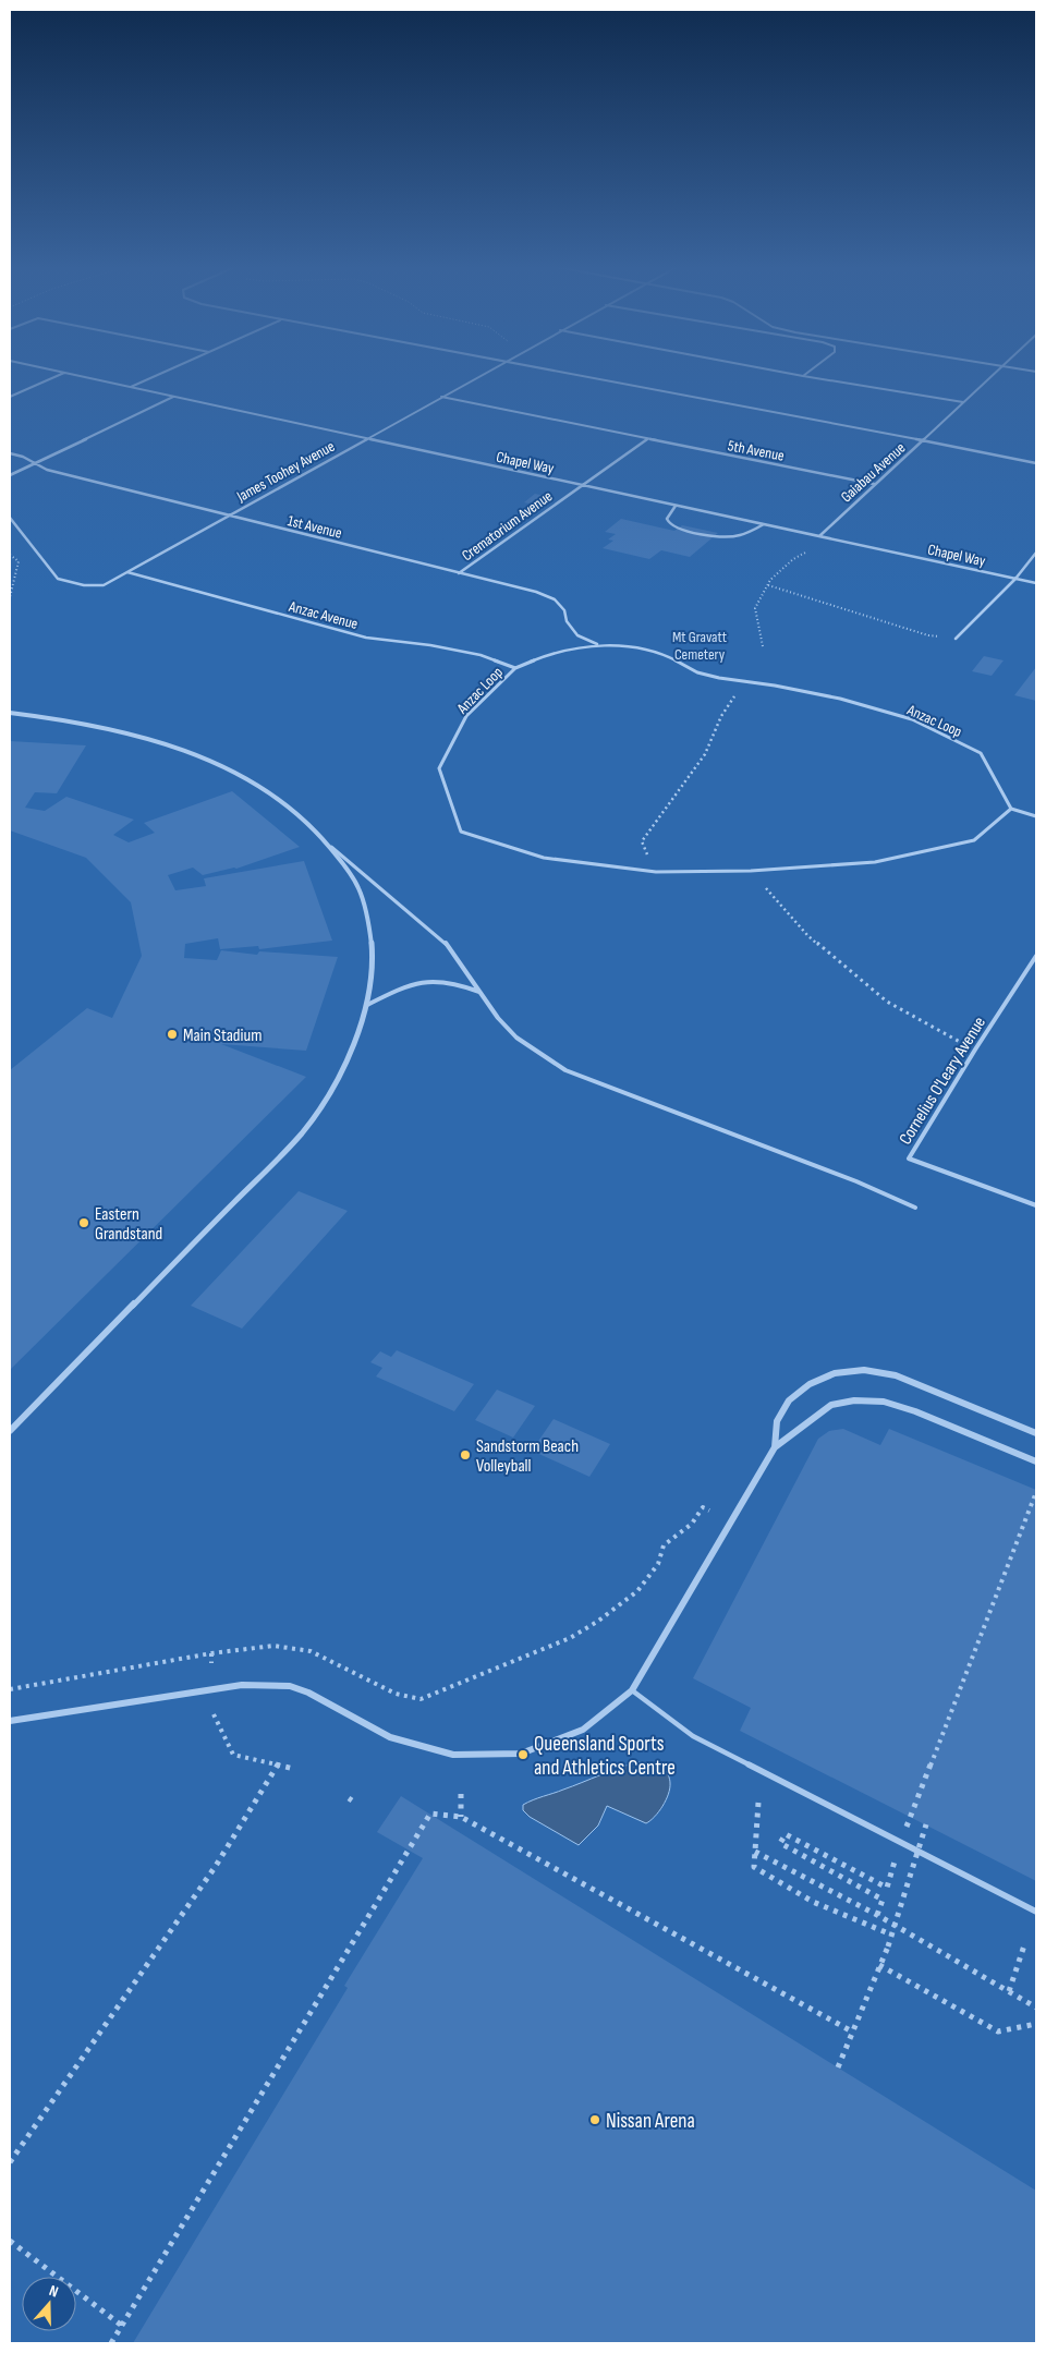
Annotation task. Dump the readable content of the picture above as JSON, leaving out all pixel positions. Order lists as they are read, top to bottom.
{
  "streets": {
    "lane": [
      "5th Avenue",
      "Chapel Way",
      "James Toohey Avenue",
      "Gaiabau Avenue",
      "Crematorium Avenue",
      "1st Avenue",
      "Anzac Avenue",
      "Anzac Loop",
      "Cornelius O'Leary Avenue"
    ]
  },
  "crossings": [
    ["5th Avenue", "James Toohey Avenue"],
    ["5th Avenue", "Gaiabau Avenue"],
    ["5th Avenue", "Crematorium Avenue"],
    ["Chapel Way", "James Toohey Avenue"],
    ["Chapel Way", "Gaiabau Avenue"],
    ["Chapel Way", "Crematorium Avenue"],
    ["James Toohey Avenue", "1st Avenue"],
    ["James Toohey Avenue", "Anzac Avenue"],
    ["Crematorium Avenue", "1st Avenue"],
    ["1st Avenue", "Anzac Loop"],
    ["Anzac Avenue", "Anzac Loop"]
  ],
  "parks": ["Mt Gravatt Cemetery"],
  "places": [
    "Main Stadium",
    "Eastern Grandstand",
    "Sandstorm Beach Volleyball",
    "Queensland Sports and Athletics Centre",
    "Nissan Arena"
  ],
  "north": "top"
}
